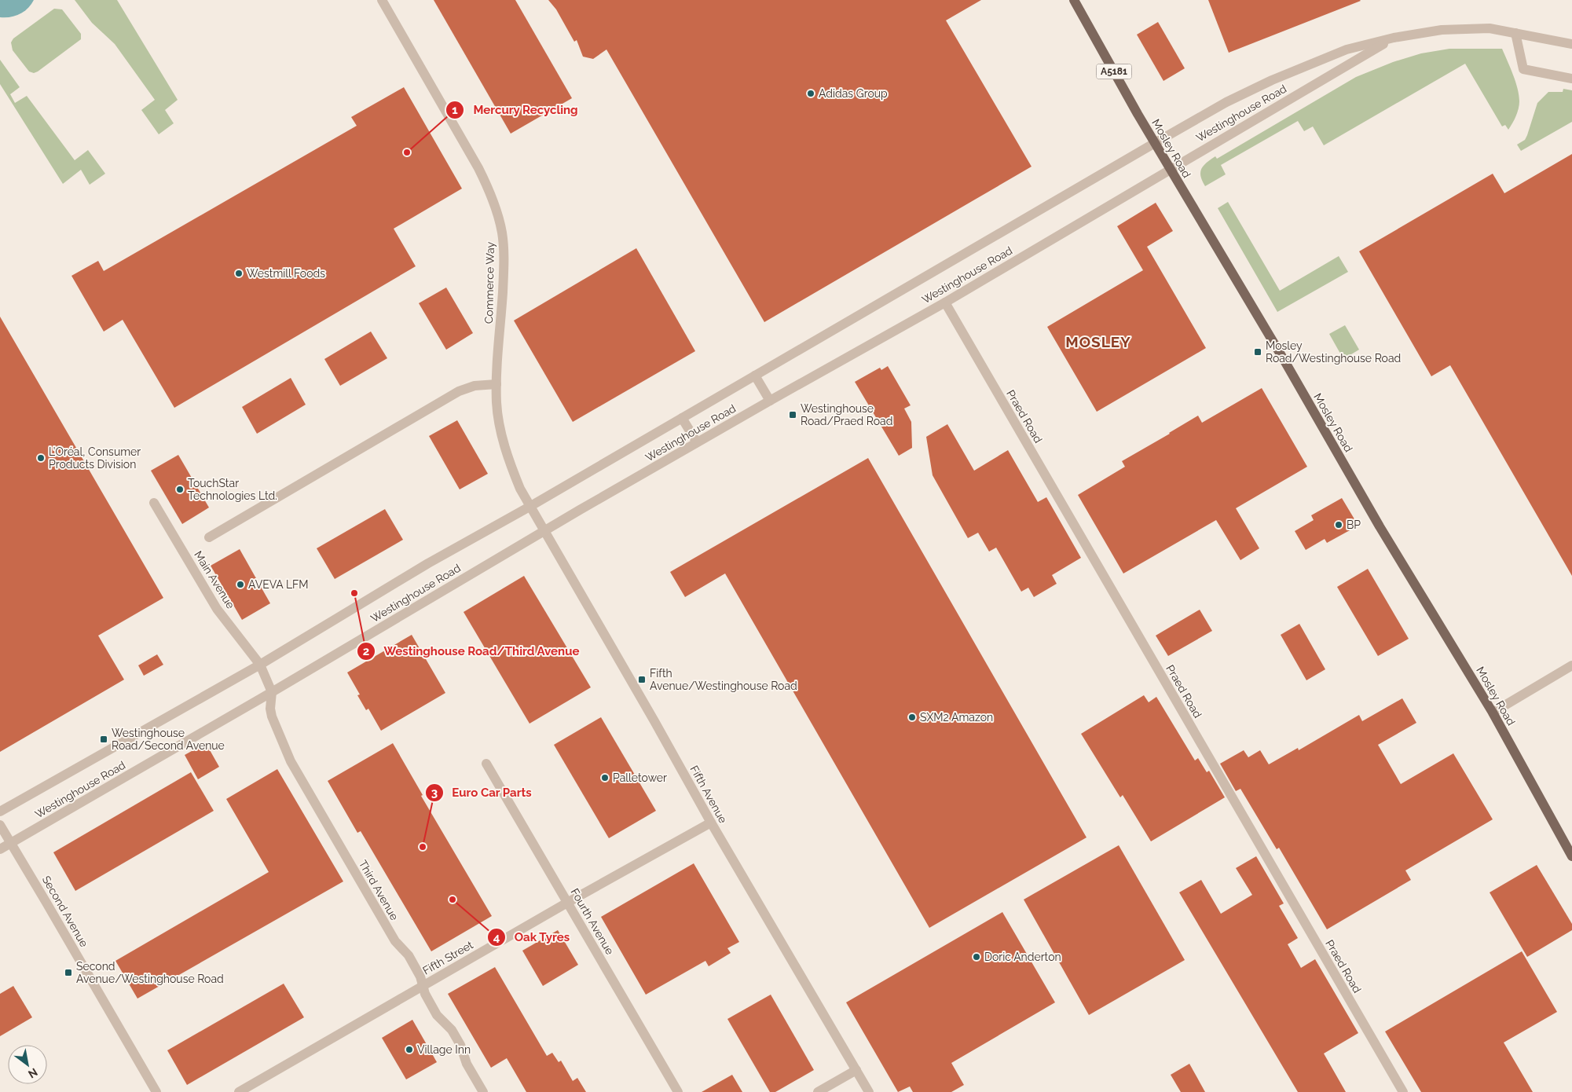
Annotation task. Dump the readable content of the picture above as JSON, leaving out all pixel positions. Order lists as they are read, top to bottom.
{
  "streets": {
    "main road": ["A5181", "Mosley Road"],
    "street": [
      "Westinghouse Road",
      "Commerce Way",
      "Praed Road",
      "Main Avenue",
      "Fifth Avenue",
      "Third Avenue",
      "Second Avenue",
      "Fourth Avenue",
      "Fifth Street"
    ]
  },
  "crossings": [
    ["Westinghouse Road", "Mosley Road"],
    ["Westinghouse Road", "Commerce Way"],
    ["Westinghouse Road", "Praed Road"],
    ["Westinghouse Road", "Main Avenue"],
    ["Westinghouse Road", "Fifth Avenue"],
    ["Westinghouse Road", "Third Avenue"],
    ["Westinghouse Road", "Second Avenue"],
    ["Commerce Way", "Fifth Avenue"],
    ["Main Avenue", "Third Avenue"],
    ["Fifth Avenue", "Fifth Street"],
    ["Third Avenue", "Fifth Street"],
    ["Fourth Avenue", "Fifth Street"]
  ],
  "districts": ["MOSLEY"],
  "places": {
    "other": [
      "Adidas Group",
      "Mercury Recycling",
      "Westmill Foods",
      "L’Oréal, Consumer Products Division",
      "TouchStar Technologies Ltd.",
      "BP",
      "AVEVA LFM",
      "Westinghouse Road/Third Avenue",
      "SXM2 Amazon",
      "Palletower",
      "Euro Car Parts",
      "Oak Tyres",
      "Doric Anderton",
      "Village Inn"
    ],
    "transit": [
      "Mosley Road/Westinghouse Road",
      "Westinghouse Road/Praed Road",
      "Fifth Avenue/Westinghouse Road",
      "Westinghouse Road/Second Avenue",
      "Second Avenue/Westinghouse Road"
    ]
  },
  "north": "bottom right"
}
